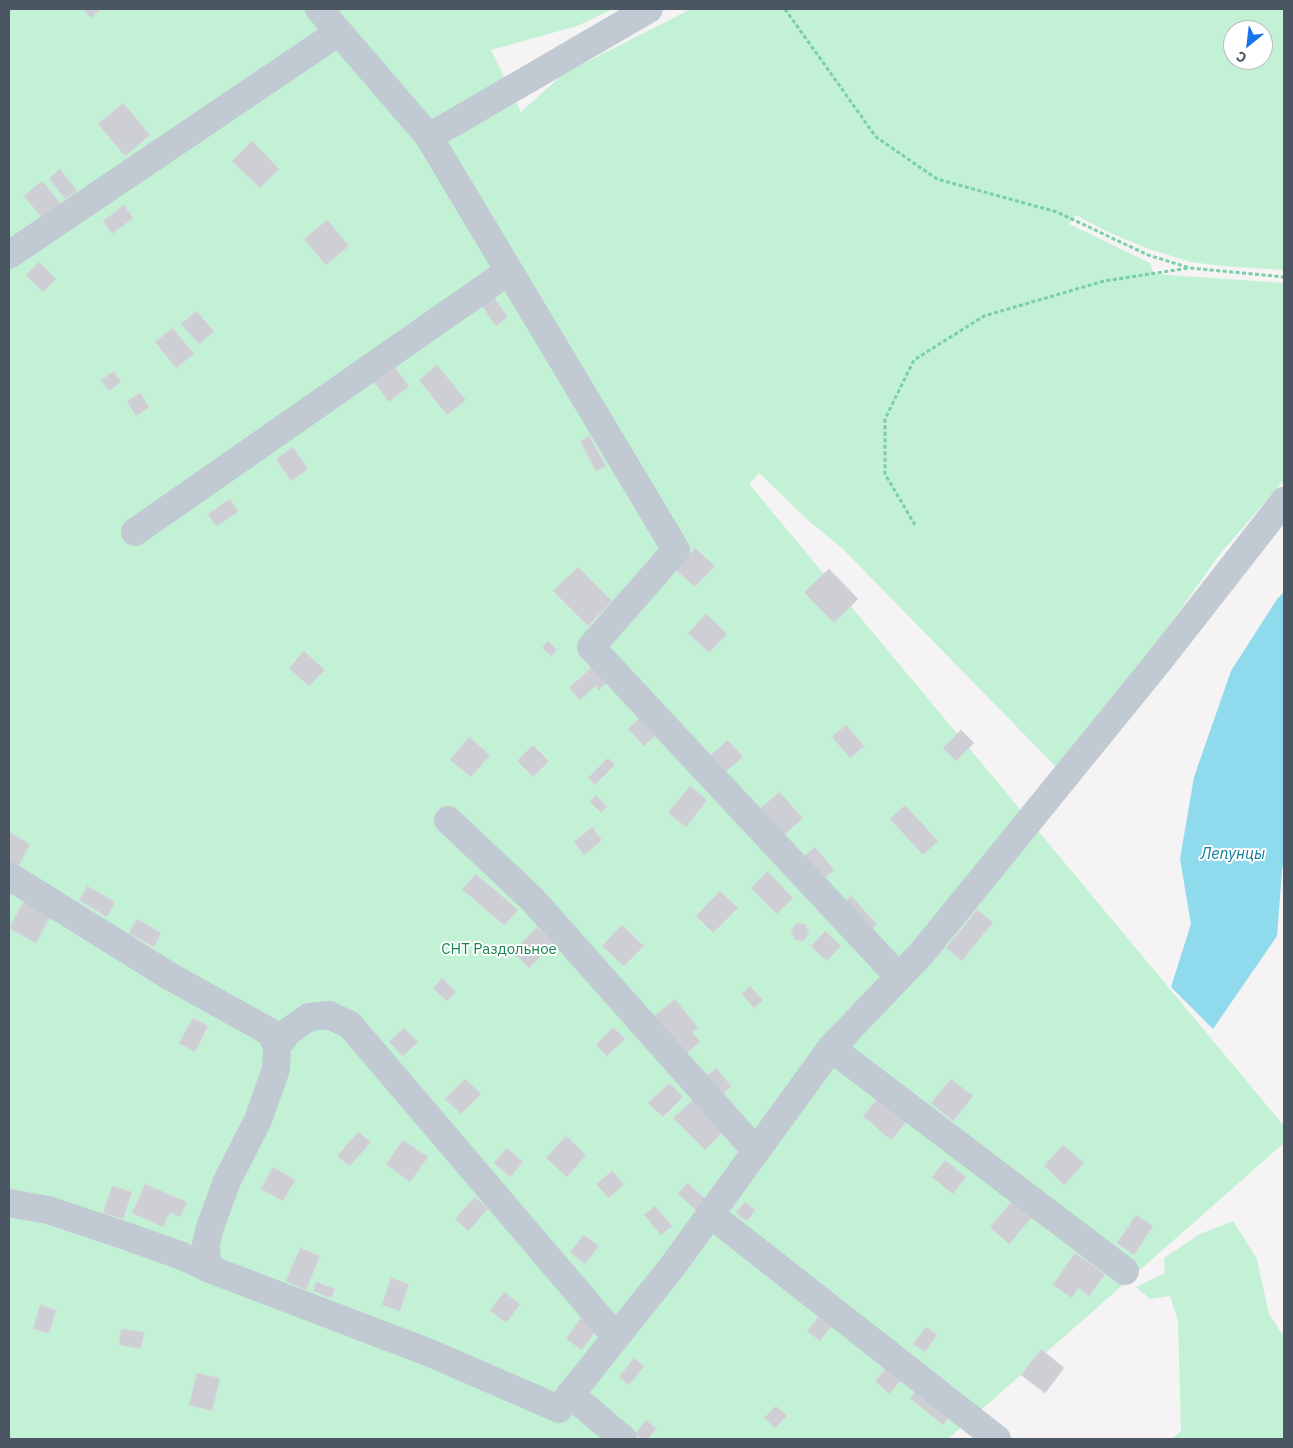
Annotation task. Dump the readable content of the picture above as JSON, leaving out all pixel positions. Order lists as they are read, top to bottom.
{
  "water": ["Лепунцы"],
  "parks": ["СНТ Раздольное"],
  "north": "bottom left"
}
